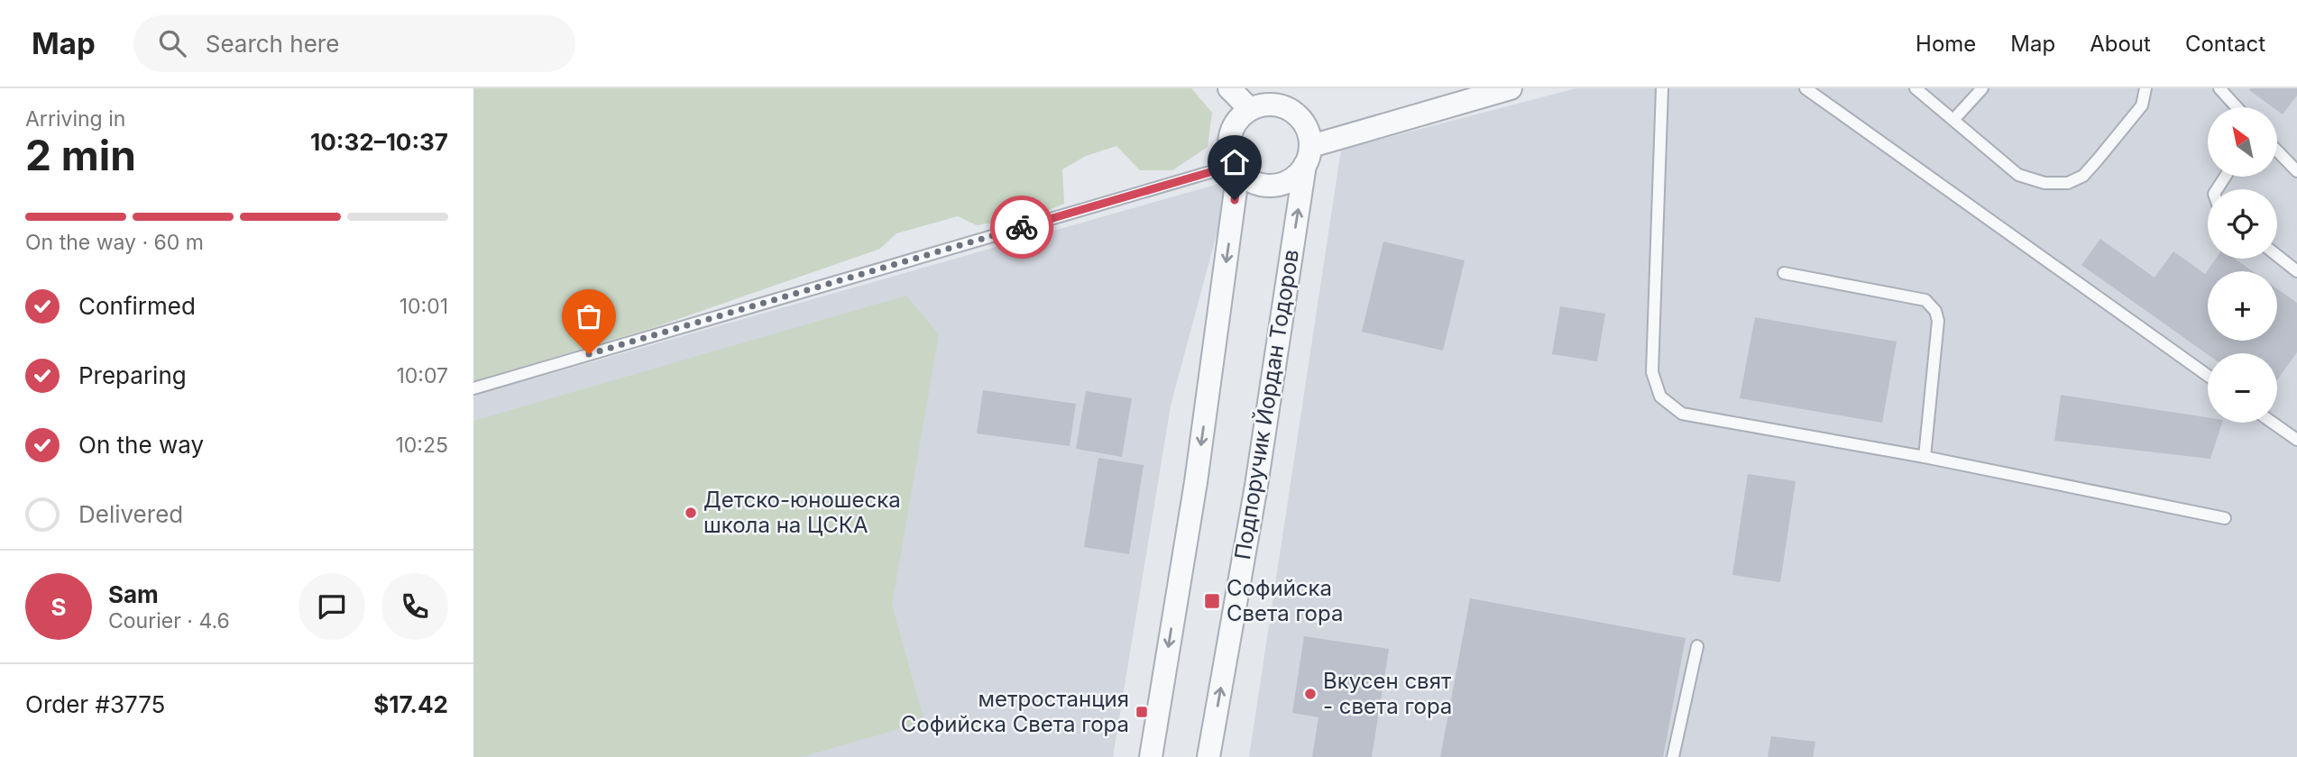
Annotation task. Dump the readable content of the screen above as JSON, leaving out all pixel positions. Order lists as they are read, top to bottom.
{
  "streets": {
    "street": ["Подпоручик Йордан Тодоров"]
  },
  "places": {
    "other": ["Детско-юношеска школа на ЦСКА", "Вкусен свят - света гора"],
    "transit": ["Софийска Света гора", "метростанция Софийска Света гора"]
  },
  "north": "top left",
  "page": {
    "header": "Map",
    "search": "Search here",
    "nav": [
      "Home",
      "Map",
      "About",
      "Contact"
    ],
    "heading": ["2 min", "Arriving in", "10:32–10:37"],
    "panel": [
      "Sam",
      "Courier · 4.6",
      "Order #3775",
      "$17.42"
    ],
    "map_buttons": ["+", "−"],
    "bar": "On the way · 60 m",
    "list": [
      ["Confirmed", "10:01"],
      ["Preparing", "10:07"],
      ["On the way", "10:25"],
      "Delivered"
    ],
    "round": "S"
  }
}
